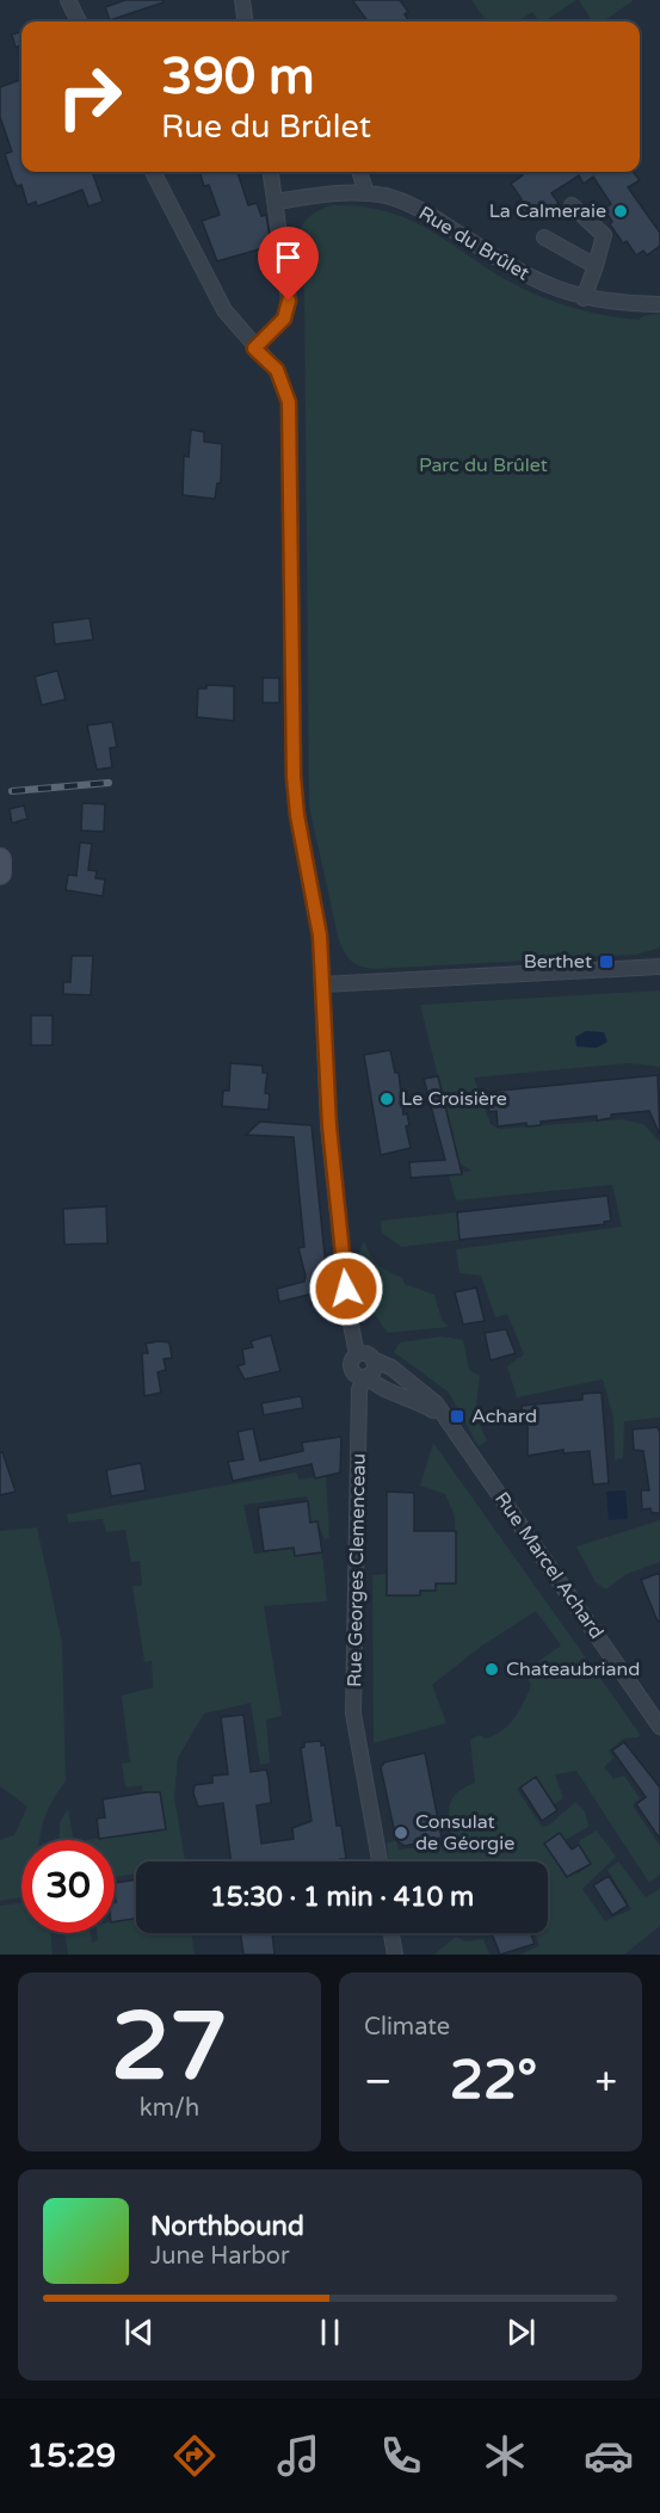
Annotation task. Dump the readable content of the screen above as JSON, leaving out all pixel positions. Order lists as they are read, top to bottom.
{
  "streets": {
    "street": ["Rue du Brûlet", "Rue Marcel Achard", "Rue Georges Clemenceau"]
  },
  "crossings": [
    ["Rue Marcel Achard", "Rue Georges Clemenceau"]
  ],
  "parks": ["Parc du Brûlet"],
  "places": {
    "other": [
      "La Calmeraie",
      "Le Croisière",
      "Chateaubriand",
      "Consulat de Géorgie"
    ],
    "transit": ["Berthet", "Achard"]
  },
  "page": {
    "turn": ["390 m", "Rue du Brûlet"],
    "limit": "30",
    "trip": "15:30 · 1 min · 410 m",
    "tile": [
      ["27", "km/h"],
      "Climate"
    ],
    "heat": ["−", "22°", "+"],
    "song": ["Northbound", "June Harbor"],
    "tabs": "15:29"
  }
}
